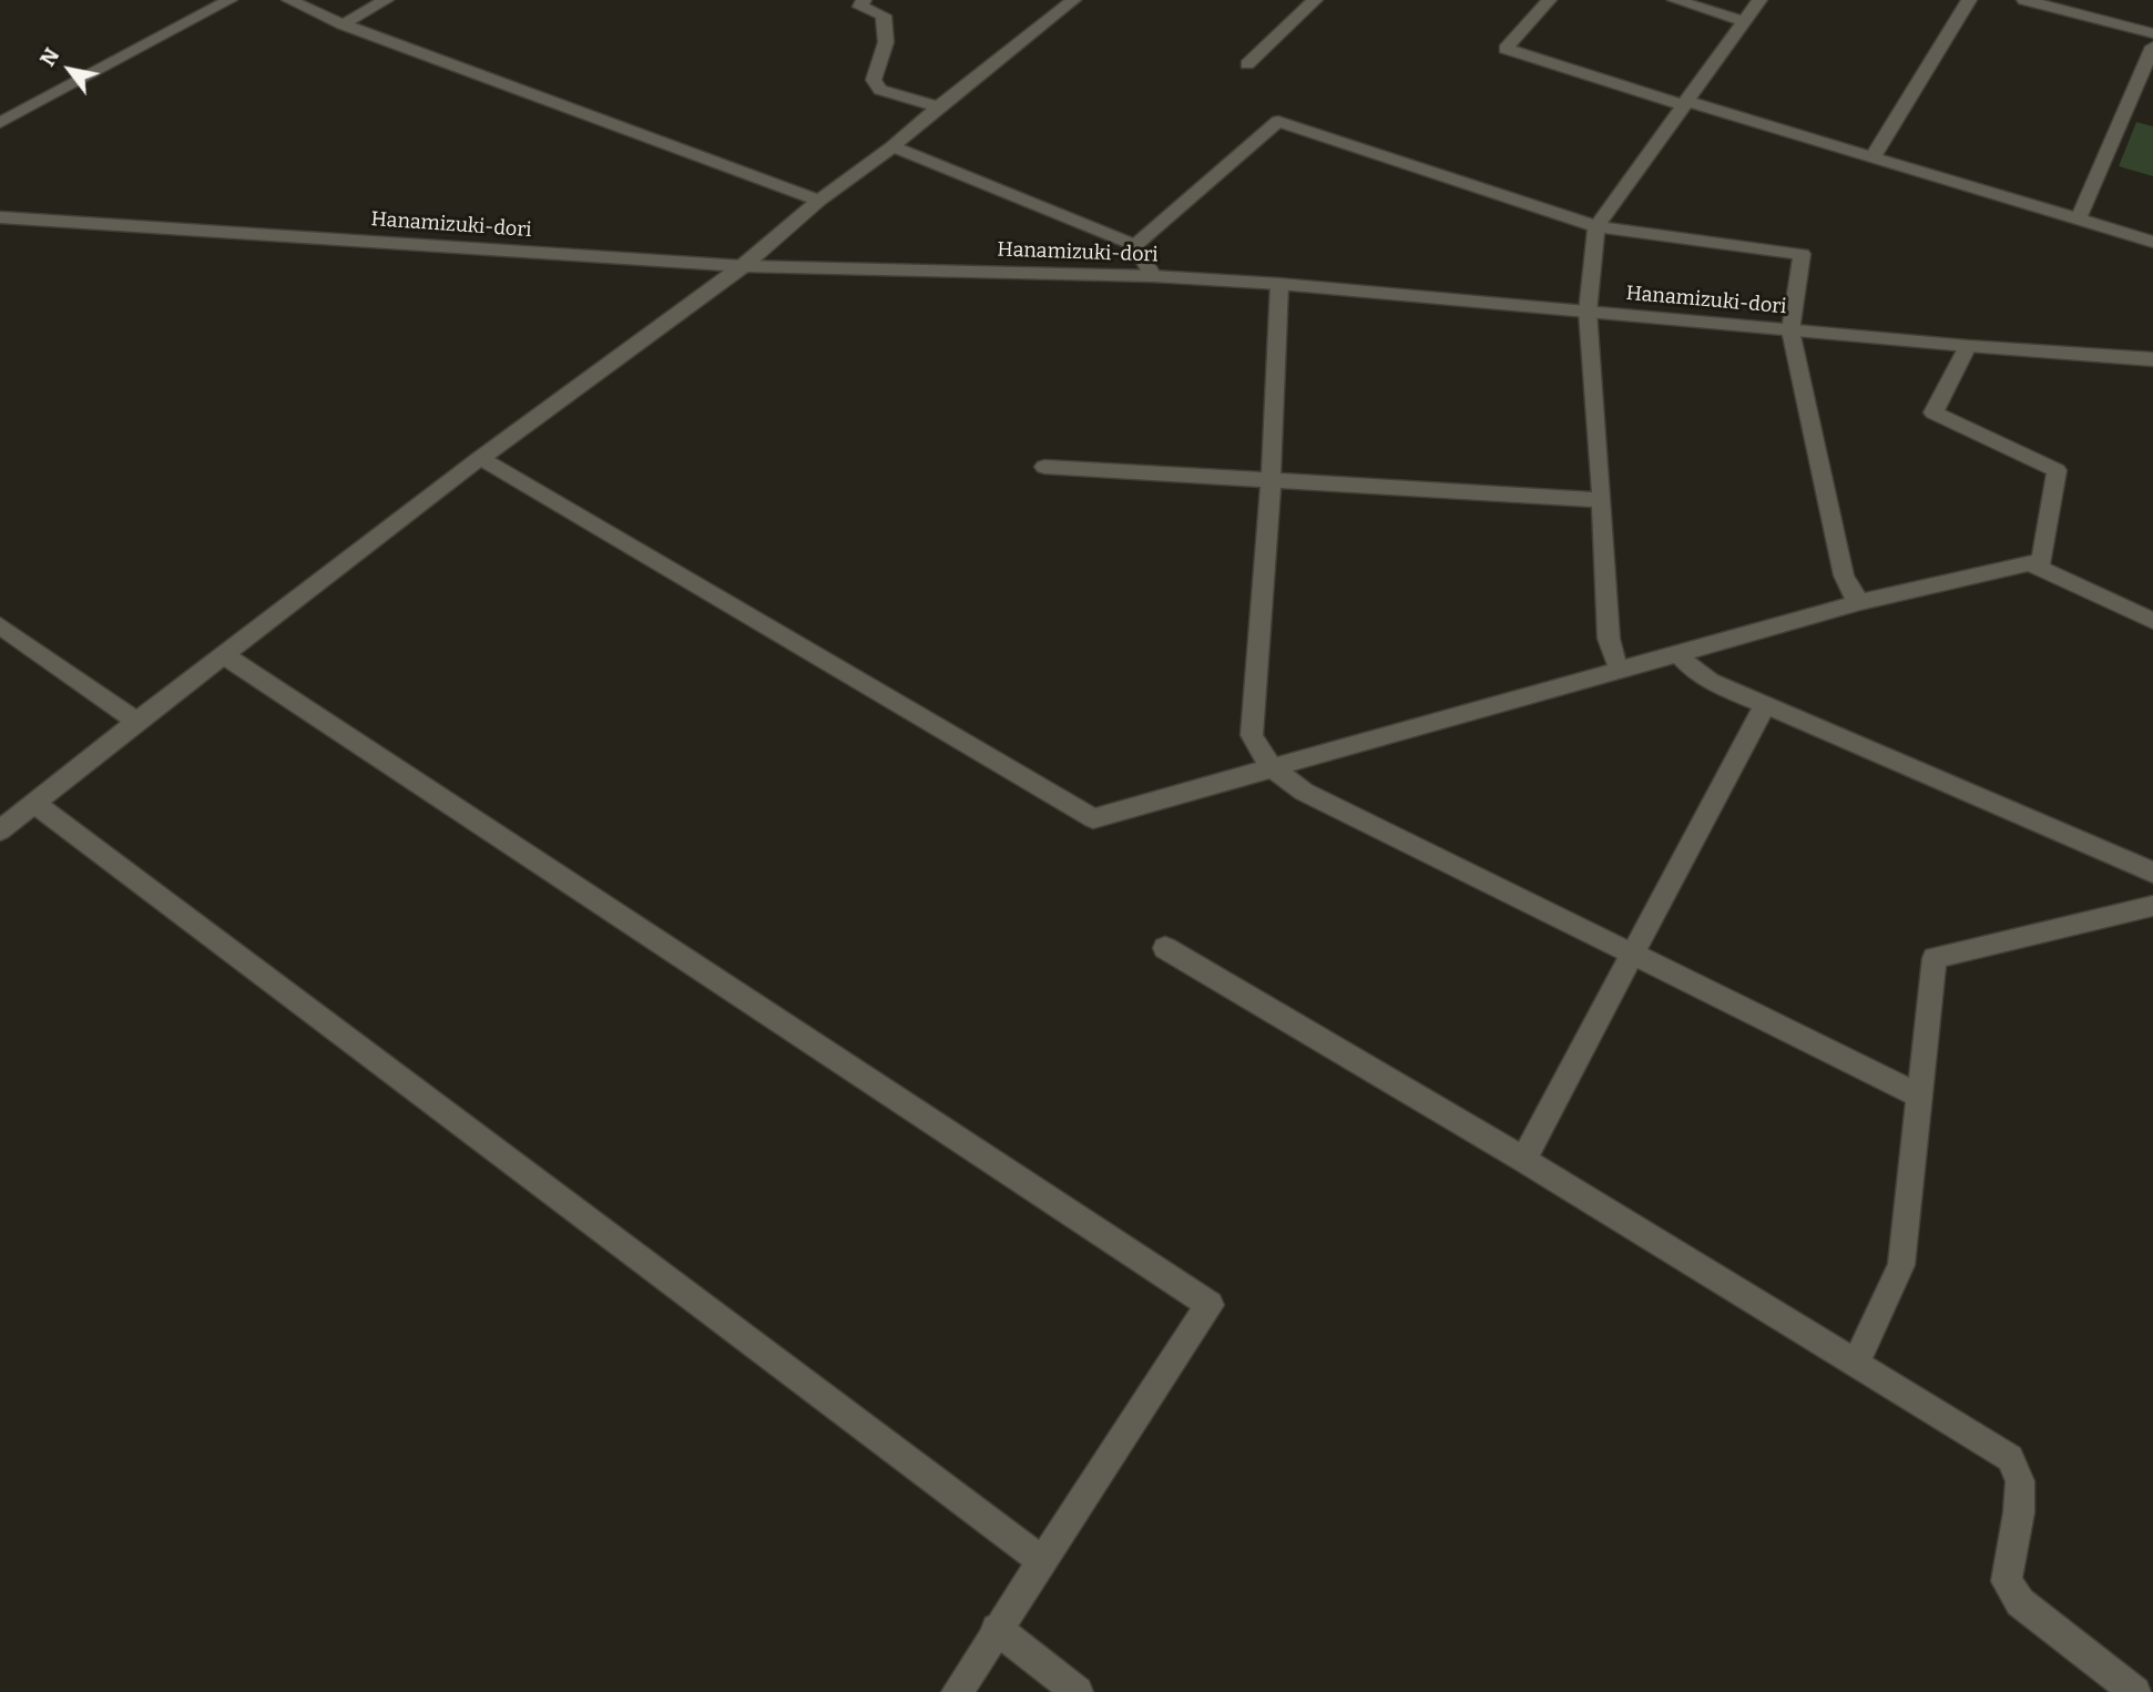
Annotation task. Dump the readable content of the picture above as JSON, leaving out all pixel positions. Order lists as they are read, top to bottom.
{
  "streets": {
    "street": ["Hanamizuki-dori"]
  },
  "north": "top left"
}
